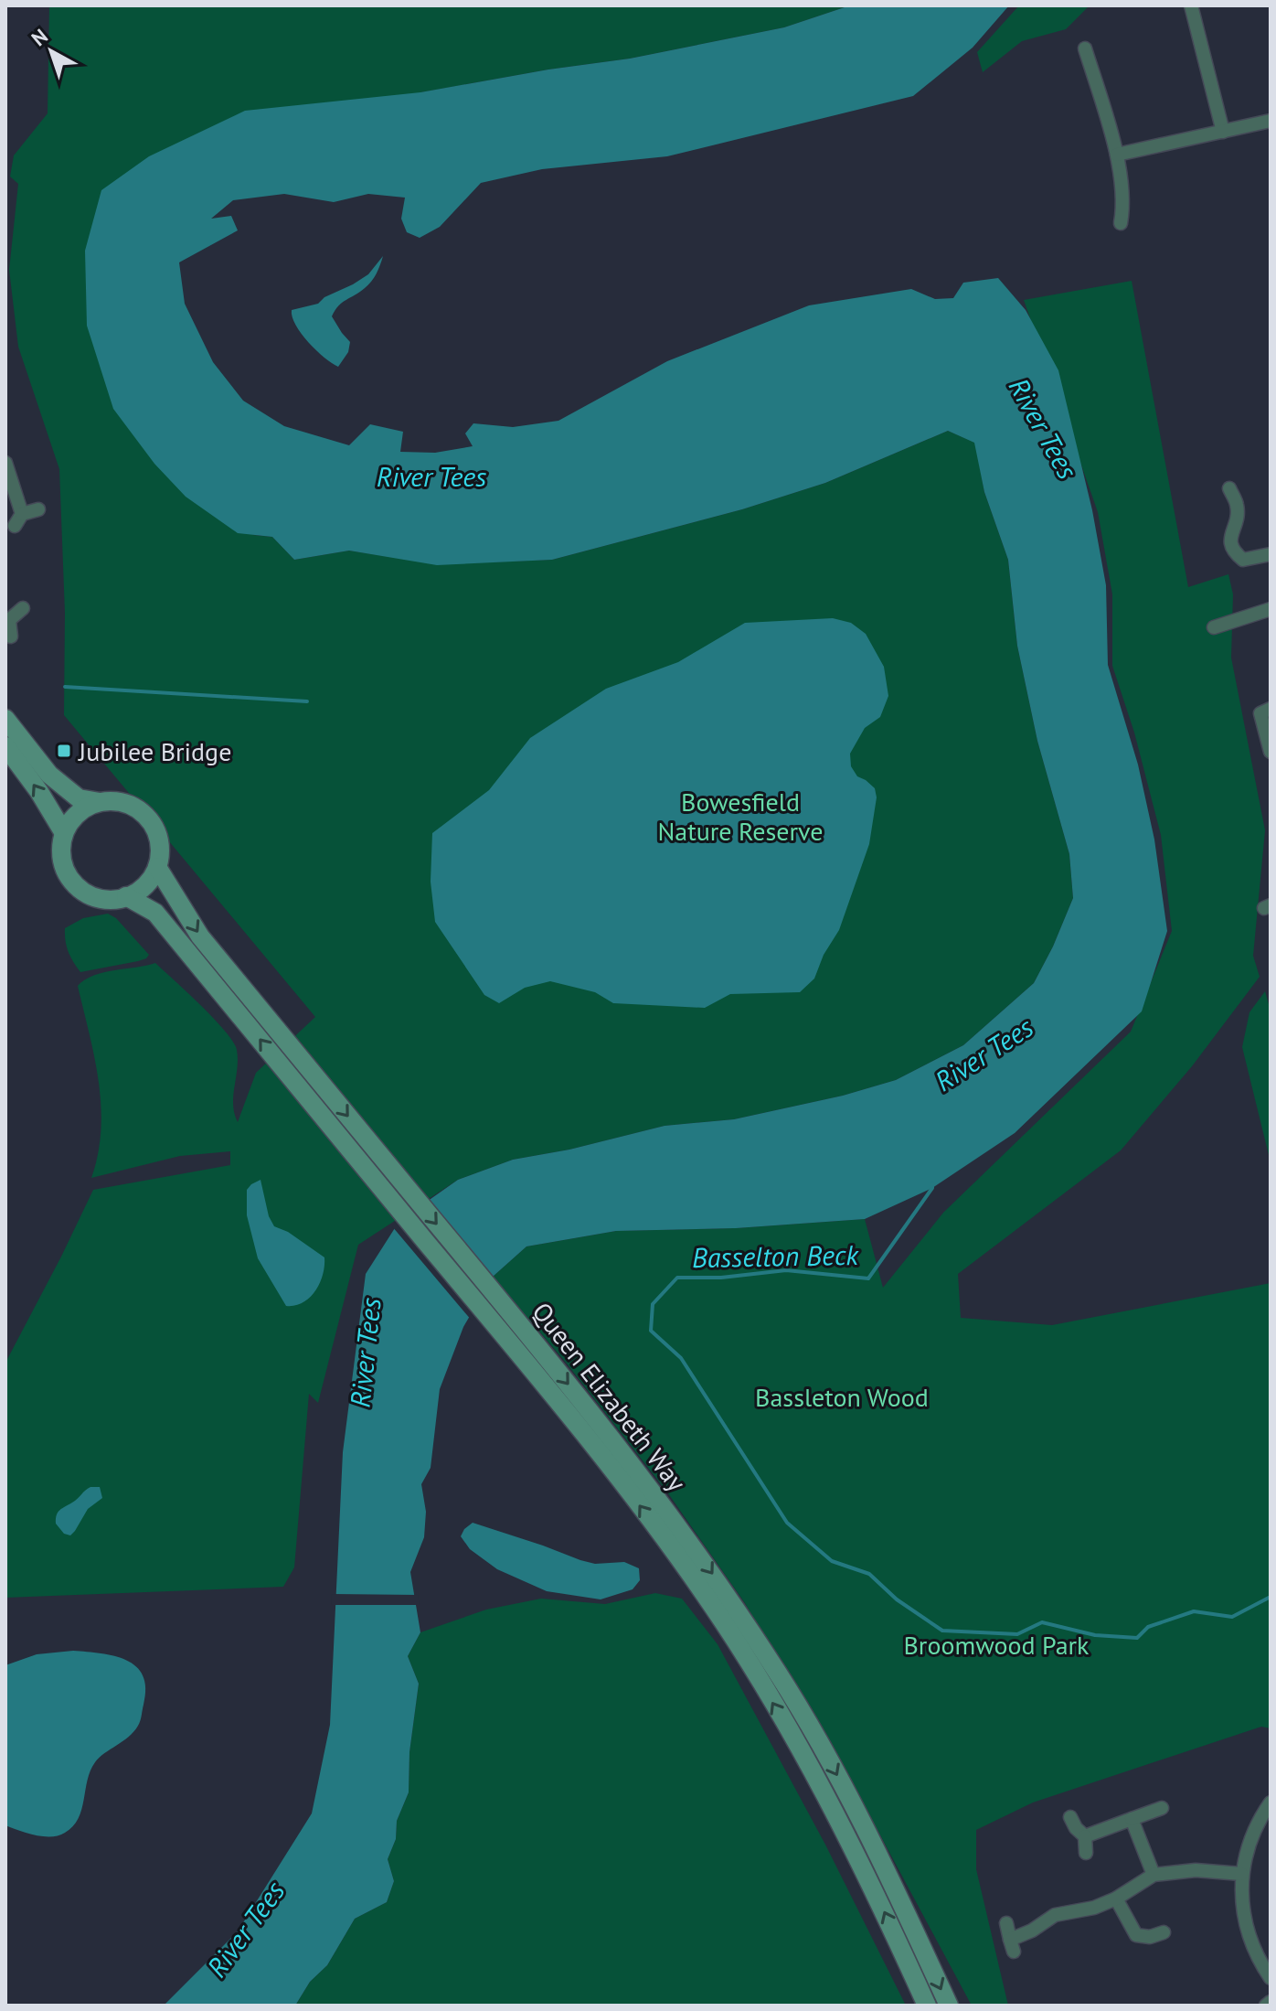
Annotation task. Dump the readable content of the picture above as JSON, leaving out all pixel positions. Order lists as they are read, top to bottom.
{
  "streets": {
    "street": ["Queen Elizabeth Way"]
  },
  "water": ["River Tees", "Basselton Beck"],
  "parks": ["Bowesfield Nature Reserve", "Bassleton Wood", "Broomwood Park"],
  "places": {
    "transit": ["Jubilee Bridge"]
  },
  "north": "top left"
}
